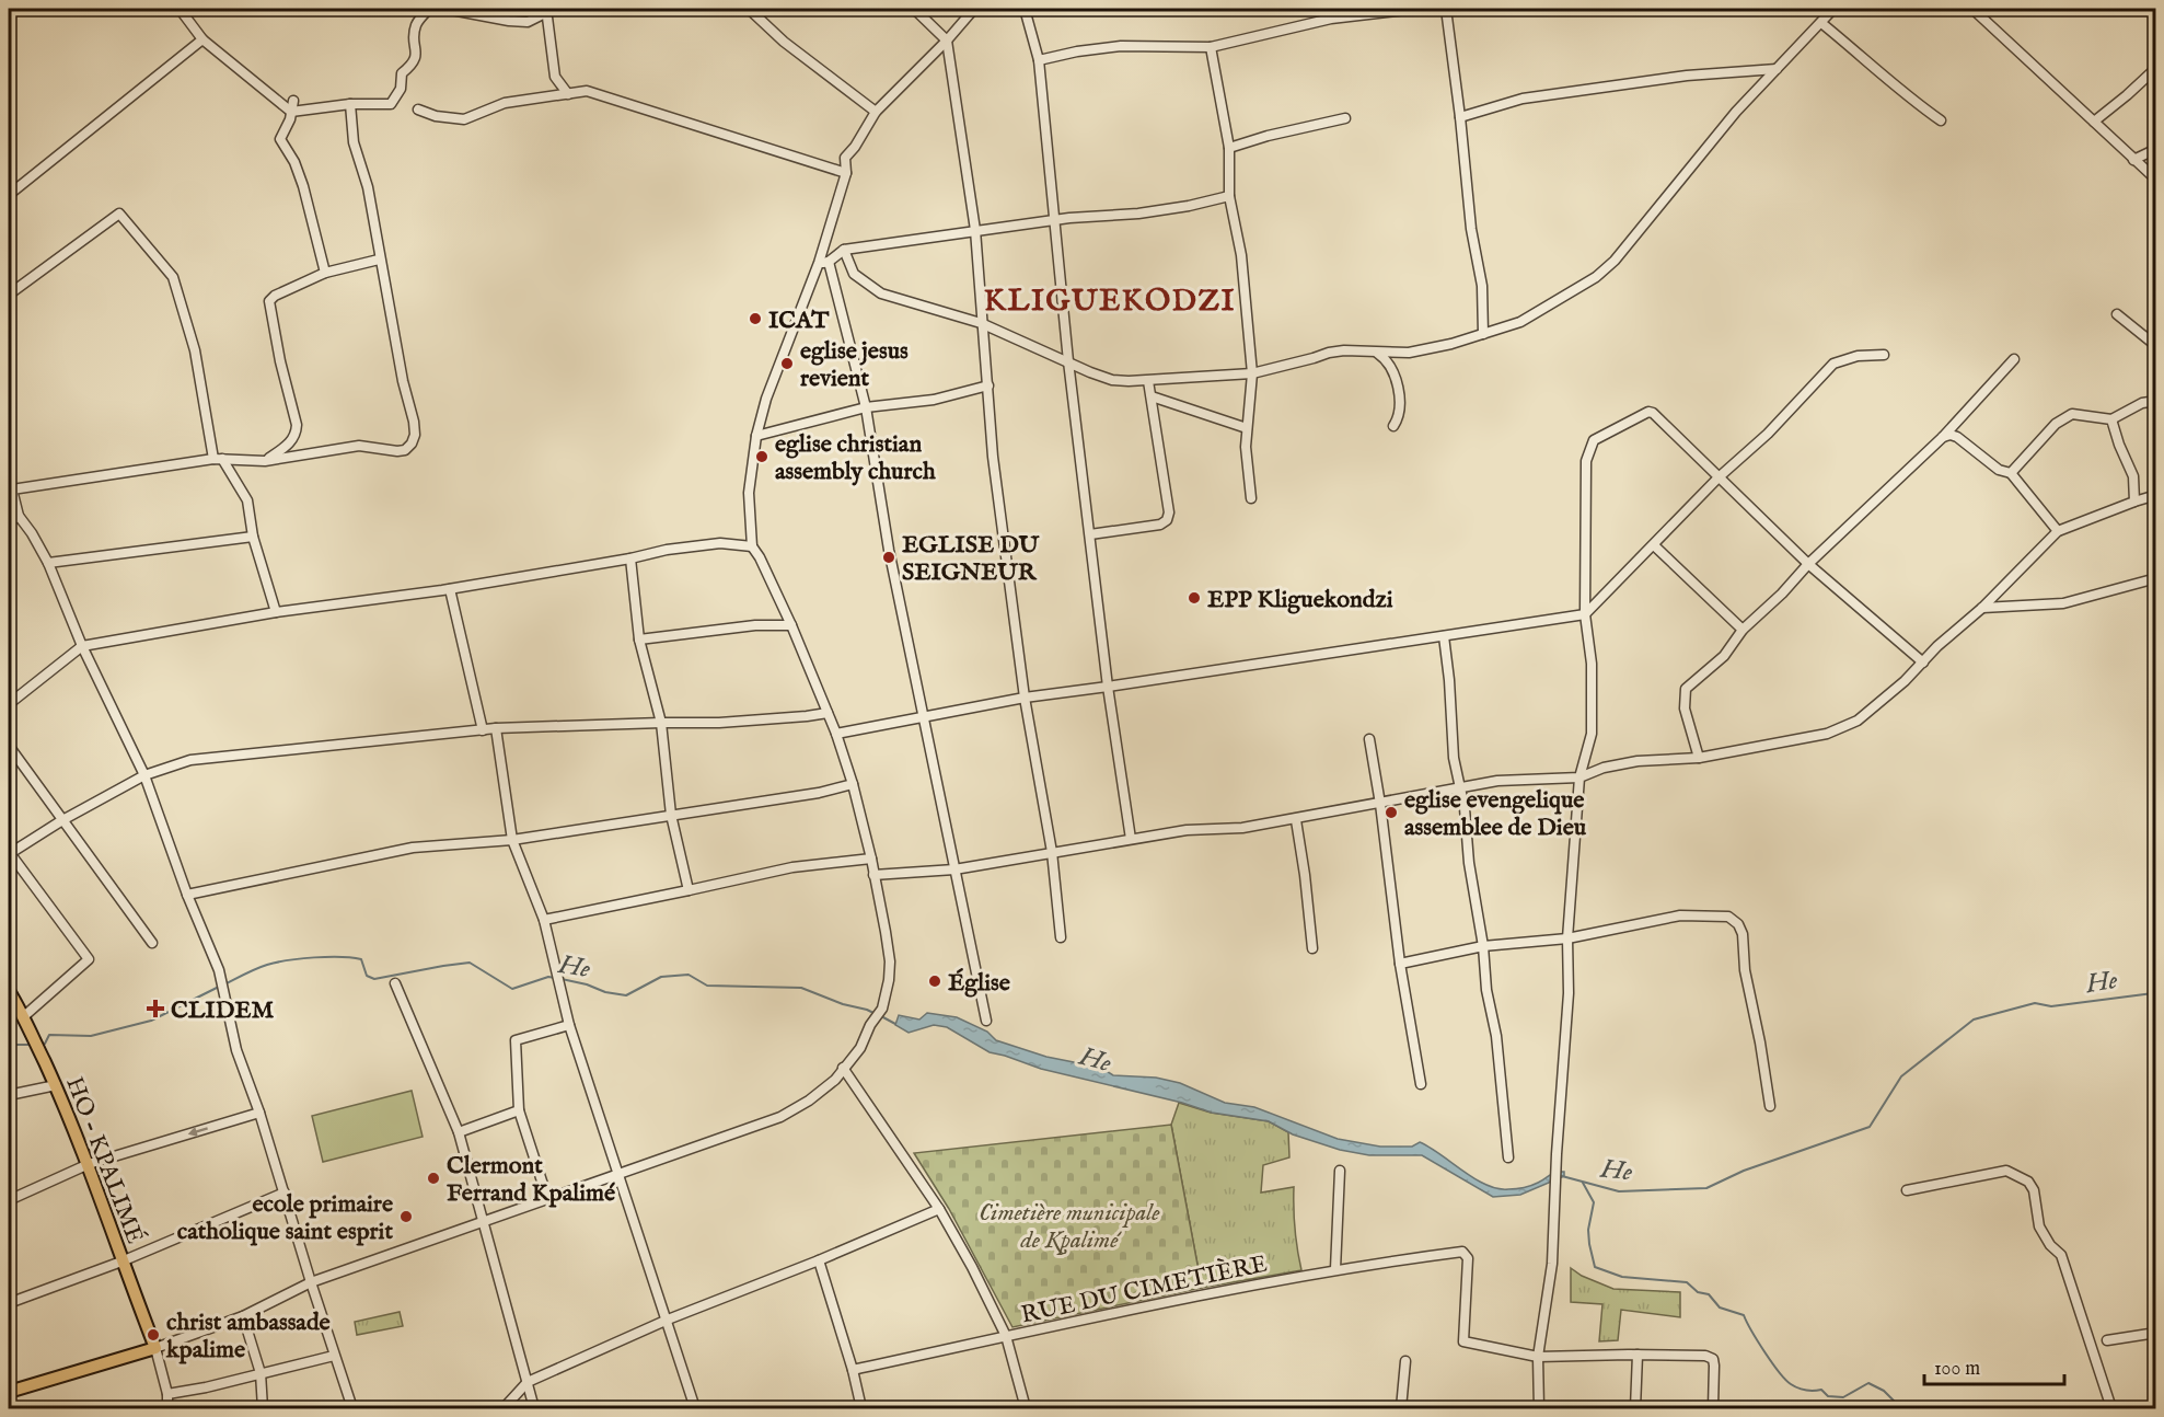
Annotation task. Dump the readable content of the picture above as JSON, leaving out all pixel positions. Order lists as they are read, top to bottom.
{
  "streets": {
    "main road": ["HO - KPALIMÉ"],
    "street": ["RUE DU CIMETIÈRE"]
  },
  "districts": ["KLIGUEKODZI"],
  "water": ["He"],
  "parks": ["Cimetière municipale de Kpalimé"],
  "places": {
    "other": [
      "ICAT",
      "eglise jesus revient",
      "eglise christian assembly church",
      "EGLISE DU SEIGNEUR",
      "EPP Kliguekondzi",
      "eglise evengelique assemblee de Dieu",
      "Église",
      "Clermont Ferrand Kpalimé",
      "ecole primaire catholique saint esprit",
      "christ ambassade kpalime"
    ],
    "health": ["CLIDEM"]
  },
  "scale_bar": "100 m"
}
